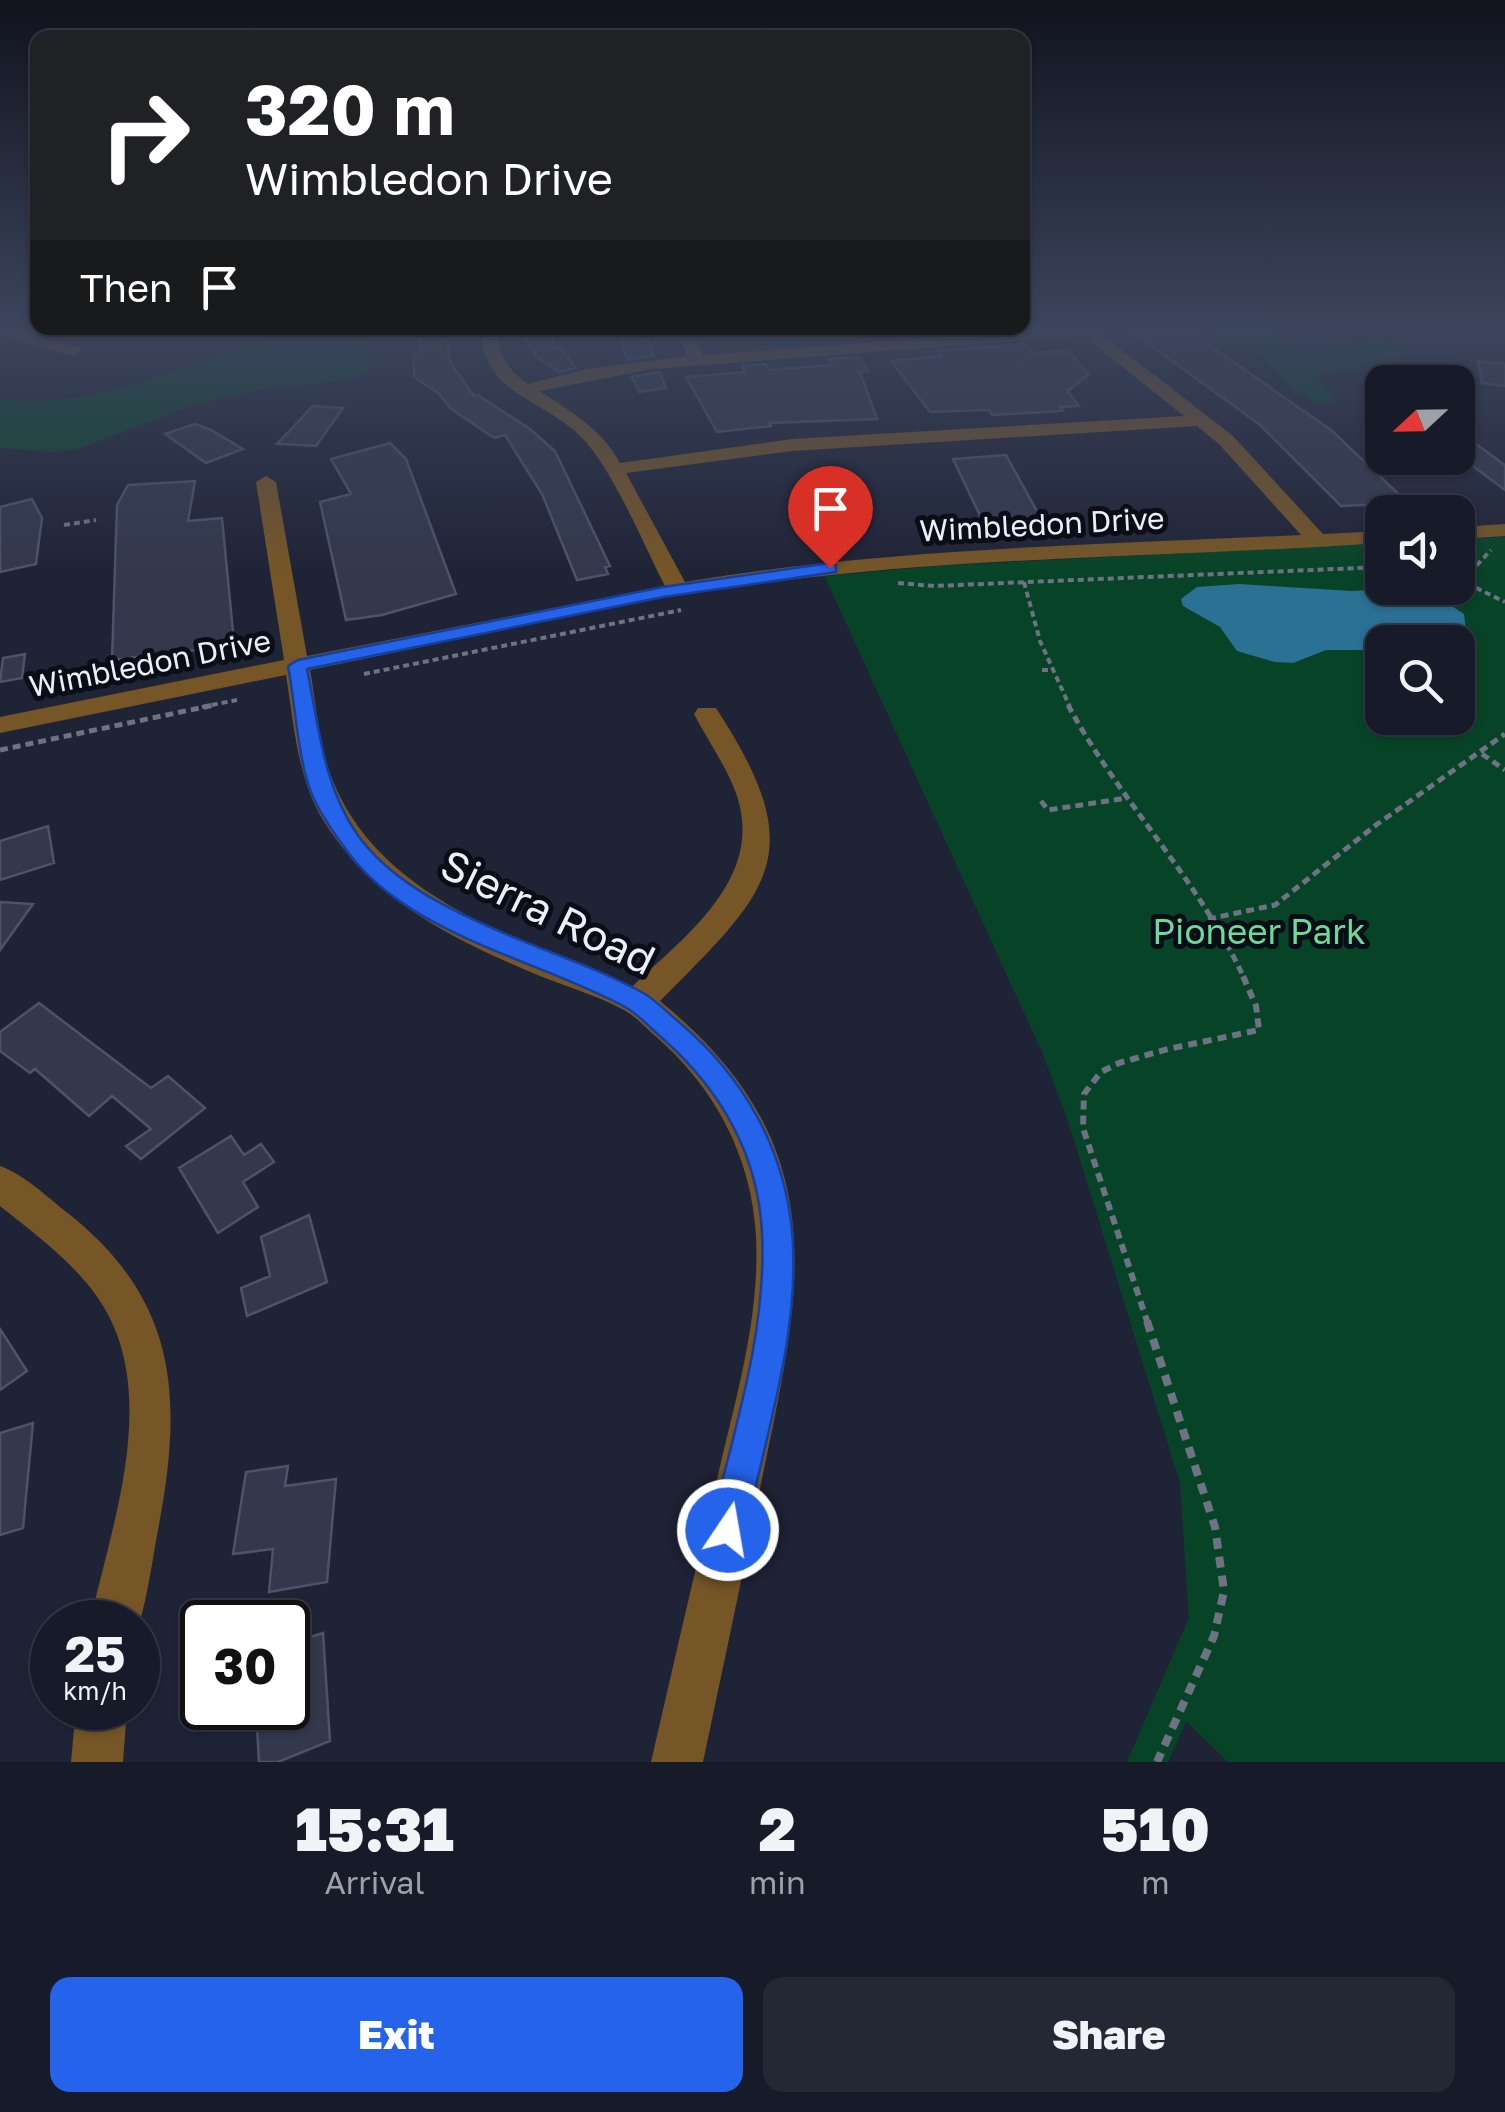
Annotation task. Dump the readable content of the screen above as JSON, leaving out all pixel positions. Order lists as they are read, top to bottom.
{
  "streets": {
    "street": ["Wimbledon Drive", "Sierra Road"]
  },
  "crossings": [
    ["Wimbledon Drive", "Sierra Road"]
  ],
  "parks": ["Pioneer Park"],
  "north": "left",
  "page": {
    "turn": ["320 m", "Wimbledon Drive"],
    "then": "Then",
    "speed": "25 km/h",
    "limit": "30",
    "eta": [
      "15:31",
      "Arrival",
      "2",
      "min",
      "510",
      "m"
    ],
    "buttons": ["Exit", "Share"]
  }
}
